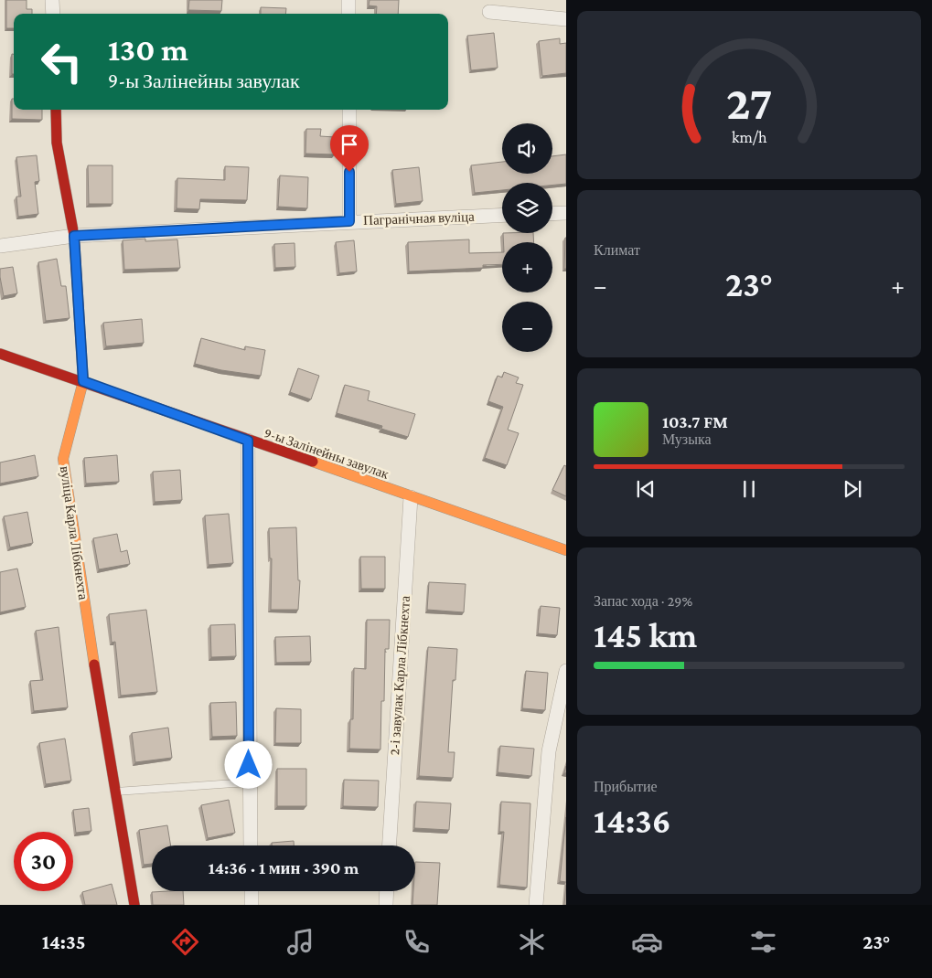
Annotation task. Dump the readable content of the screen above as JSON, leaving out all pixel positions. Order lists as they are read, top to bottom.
{
  "streets": {
    "street": [
      "Пагранічная вуліца",
      "9-ы Залінейны завулак",
      "вуліца Карла Лібкнехта",
      "2-і завулак Карла Лібкнехта"
    ]
  },
  "crossings": [
    ["Пагранічная вуліца", "вуліца Карла Лібкнехта"],
    ["9-ы Залінейны завулак", "вуліца Карла Лібкнехта"],
    ["9-ы Залінейны завулак", "2-і завулак Карла Лібкнехта"]
  ],
  "page": {
    "turn": ["130 m", "9-ы Залінейны завулак"],
    "map_buttons": ["+", "−"],
    "tile": [
      "Климат",
      ["Запас хода · 29%", "145 km"],
      ["Прибытие", "14:36"]
    ],
    "heat": ["−", "23°", "+"],
    "song": ["103.7 FM", "Музыка"],
    "limit": "30",
    "trip": "14:36 · 1 мин · 390 m",
    "tabs": ["14:35", "23°"],
    "gauge": ["27", "km/h"]
  }
}
